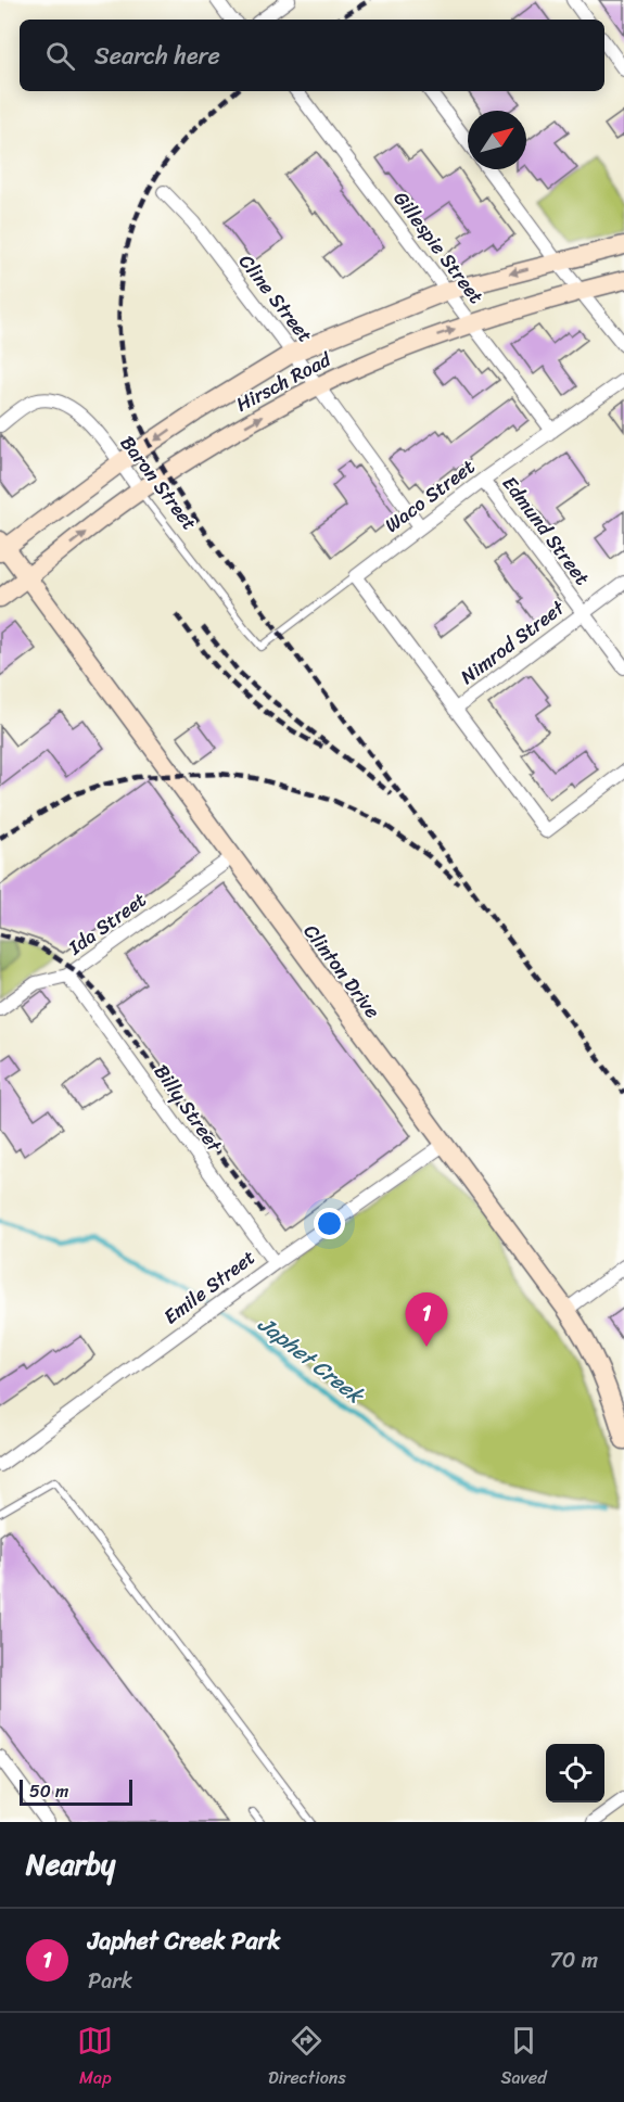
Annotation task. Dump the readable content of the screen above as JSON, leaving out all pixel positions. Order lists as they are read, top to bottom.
{
  "streets": {
    "main road": ["Hirsch Road", "Clinton Drive"],
    "street": [
      "Gillespie Street",
      "Cline Street",
      "Baron Street",
      "Waco Street",
      "Edmund Street",
      "Nimrod Street",
      "Ida Street",
      "Billy Street",
      "Emile Street"
    ]
  },
  "crossings": [
    ["Gillespie Street", "Hirsch Road"],
    ["Gillespie Street", "Waco Street"],
    ["Cline Street", "Hirsch Road"],
    ["Cline Street", "Waco Street"],
    ["Hirsch Road", "Baron Street"],
    ["Hirsch Road", "Clinton Drive"],
    ["Baron Street", "Waco Street"],
    ["Waco Street", "Edmund Street"],
    ["Edmund Street", "Nimrod Street"],
    ["Ida Street", "Clinton Drive"],
    ["Ida Street", "Billy Street"],
    ["Clinton Drive", "Emile Street"],
    ["Billy Street", "Emile Street"]
  ],
  "water": ["Japhet Creek"],
  "scale_bar": "50 m",
  "north": "top right",
  "page": {
    "search": "Search here",
    "pins": "1",
    "scale": "50 m",
    "heading": "Nearby",
    "list": [
      {
        "mark": "1",
        "name": "Japhet Creek Park",
        "note": "Park",
        "value": "70 m"
      }
    ],
    "nav": ["Map", "Directions", "Saved"]
  }
}
